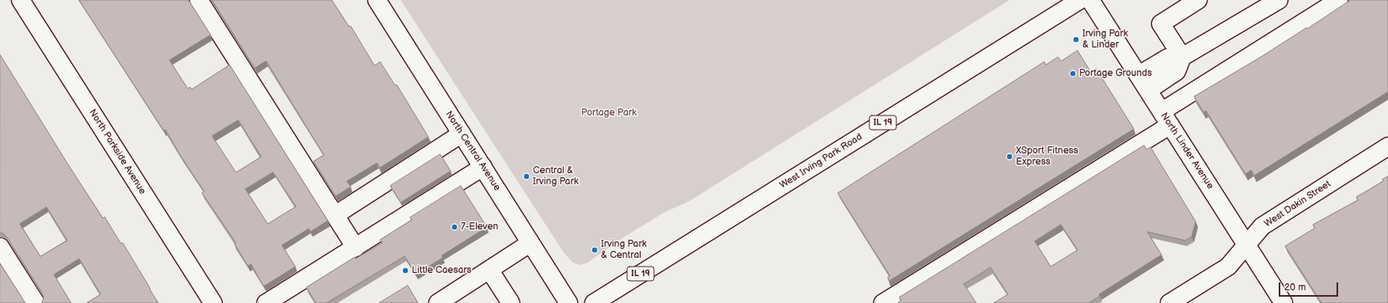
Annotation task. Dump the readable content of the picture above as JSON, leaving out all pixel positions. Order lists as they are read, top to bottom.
{
  "streets": {
    "street": [
      "IL 19",
      "North Central Avenue",
      "North Linder Avenue",
      "North Parkside Avenue",
      "West Irving Park Road",
      "West Dakin Street"
    ]
  },
  "crossings": [
    ["North Linder Avenue", "West Dakin Street"]
  ],
  "parks": ["Portage Park"],
  "places": [
    "Irving Park & Linder",
    "Portage Grounds",
    "XSport Fitness Express",
    "Central & Irving Park",
    "7-Eleven",
    "Irving Park & Central",
    "Little Caesars"
  ],
  "scale_bar": "20 m"
}
